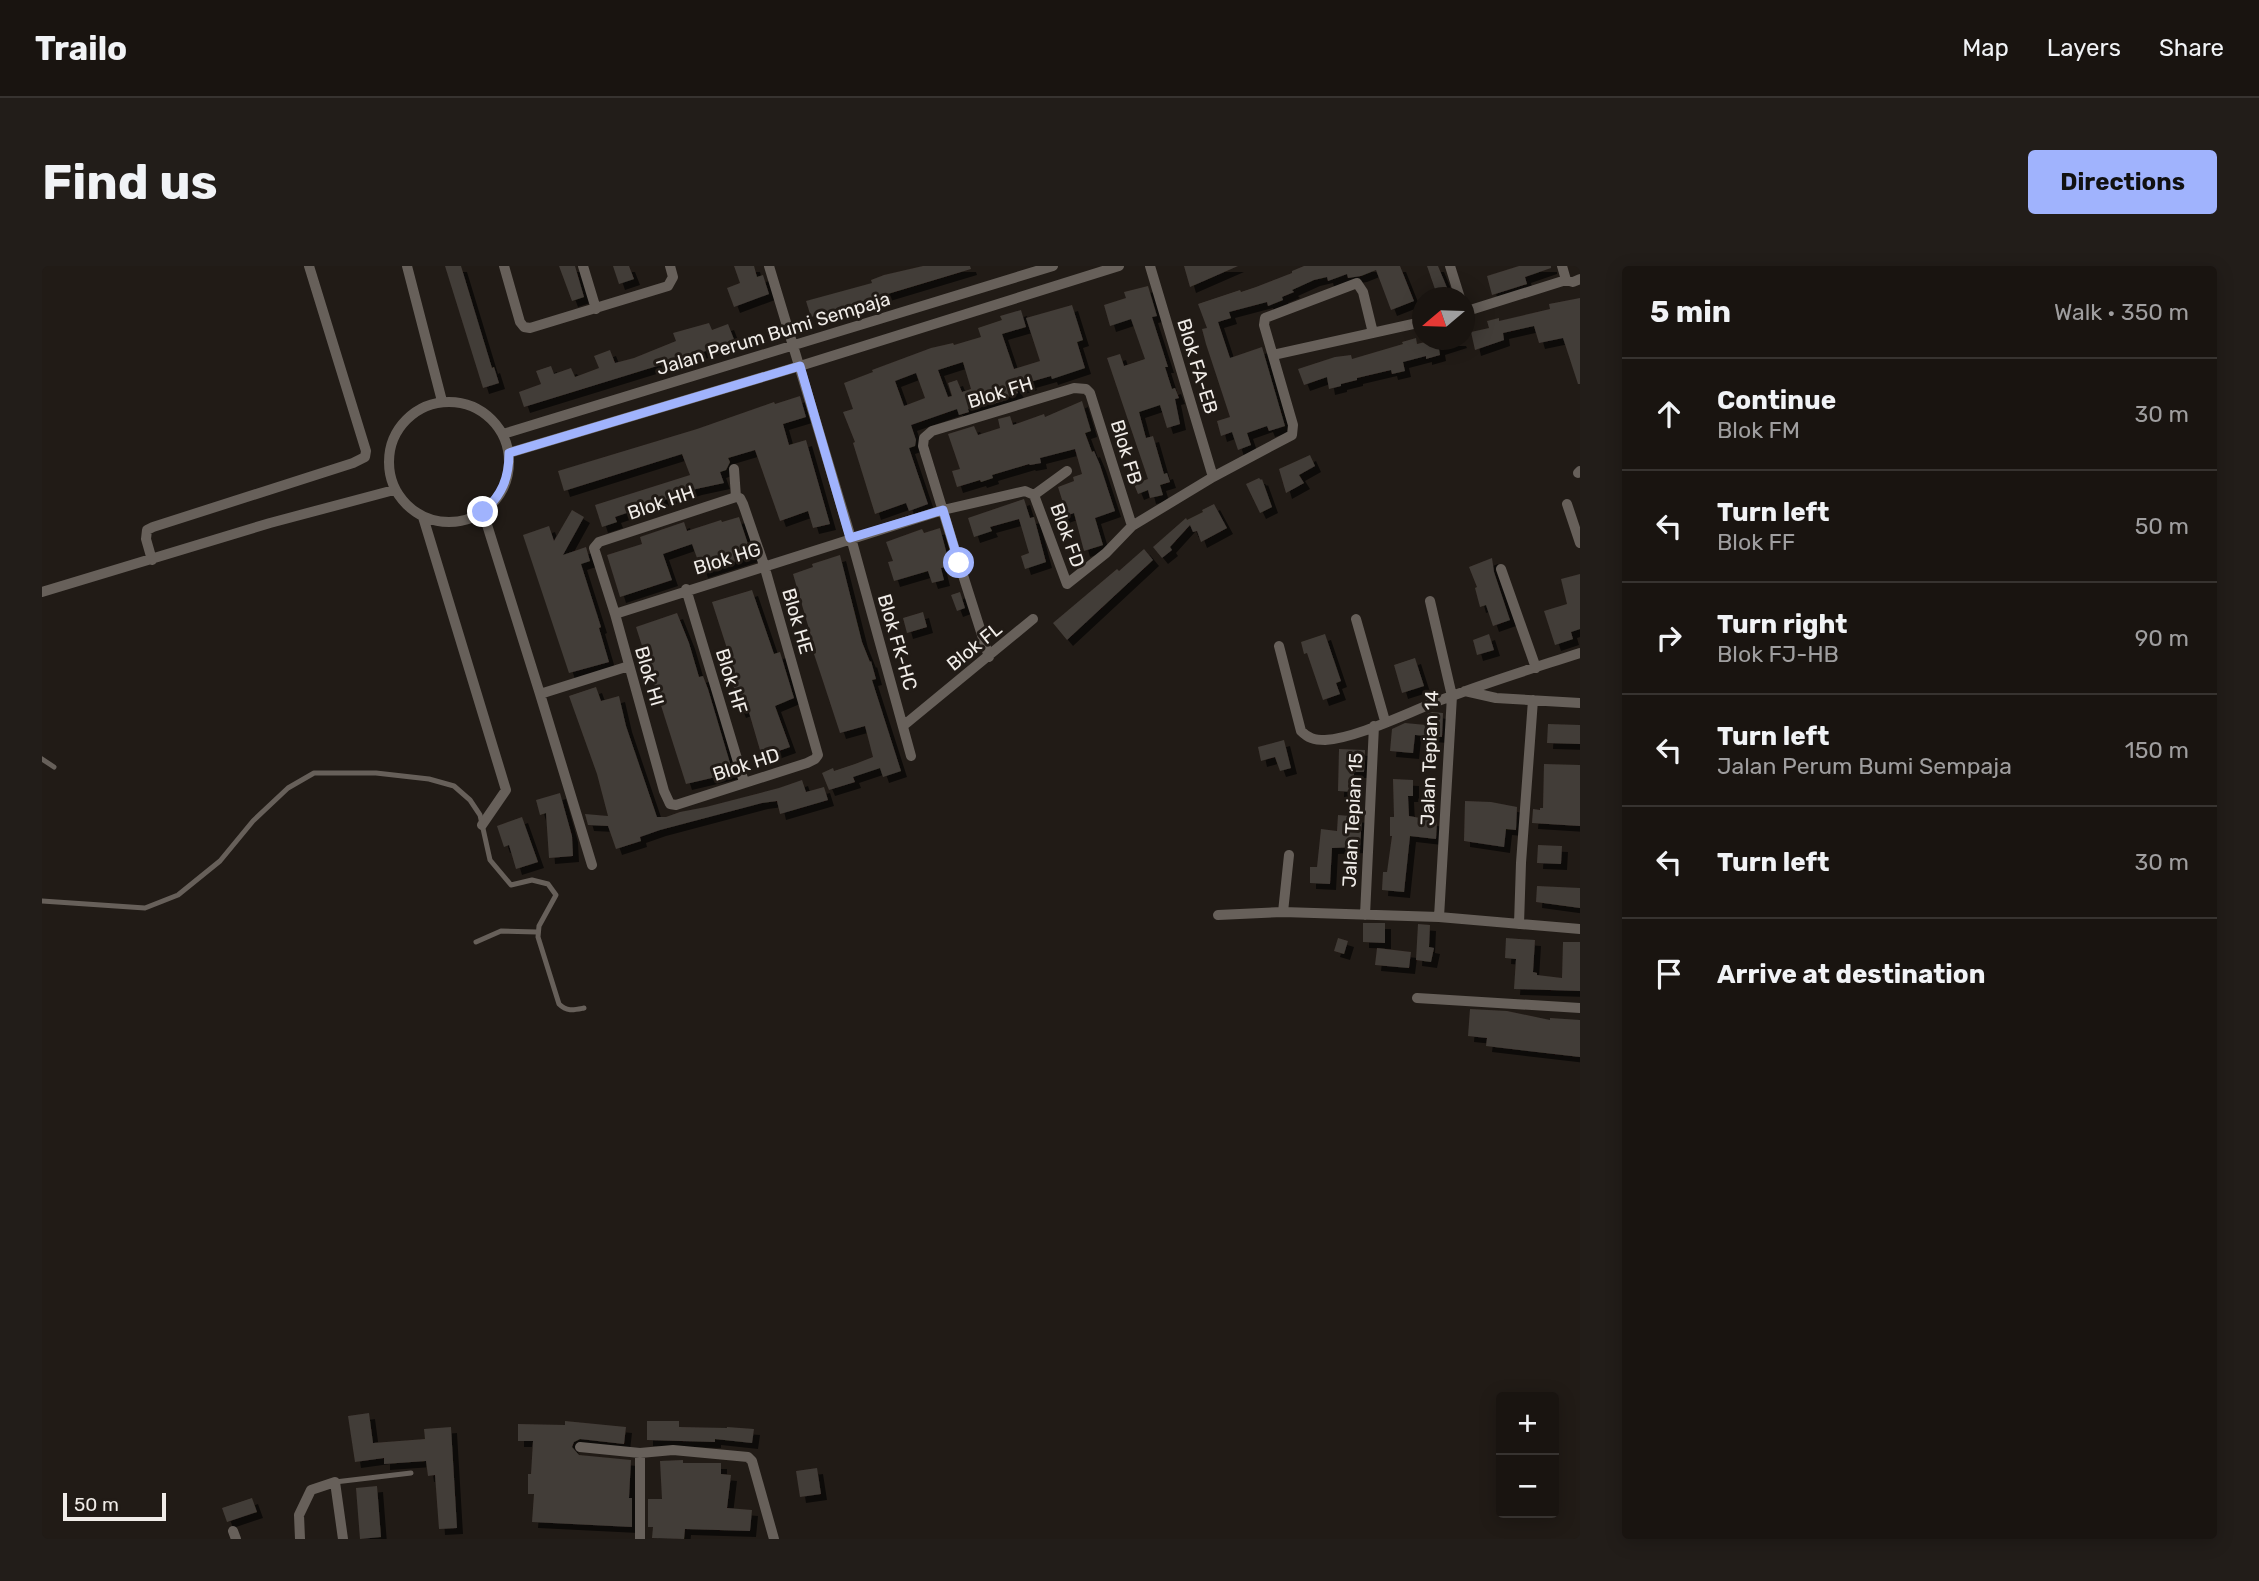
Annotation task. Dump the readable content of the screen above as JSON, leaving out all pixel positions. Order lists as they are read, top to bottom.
{
  "streets": {
    "street": [
      "Jalan Perum Bumi Sempaja",
      "Blok FA-EB",
      "Blok FH",
      "Blok FB",
      "Blok HH",
      "Blok FD",
      "Blok HG",
      "Blok HE",
      "Blok FK-HC",
      "Blok FL",
      "Blok HI",
      "Blok HF",
      "Jalan Tepian 14",
      "Blok HD",
      "Jalan Tepian 15"
    ]
  },
  "crossings": [
    ["Jalan Perum Bumi Sempaja", "Blok FK-HC"],
    ["Blok FH", "Blok FB"],
    ["Blok FH", "Blok HG"],
    ["Blok FB", "Blok FD"],
    ["Blok HH", "Blok HE"],
    ["Blok HH", "Blok HI"],
    ["Blok FD", "Blok HG"],
    ["Blok HG", "Blok HE"],
    ["Blok HG", "Blok FK-HC"],
    ["Blok HG", "Blok HI"],
    ["Blok HG", "Blok HF"],
    ["Blok HE", "Blok HD"],
    ["Blok FK-HC", "Blok FL"],
    ["Blok HI", "Blok HD"],
    ["Blok HF", "Blok HD"]
  ],
  "scale_bar": "50 m",
  "north": "left",
  "page": {
    "header": "Trailo",
    "nav": ["Map", "Layers", "Share"],
    "buttons": "Directions",
    "title": "Find us",
    "heading": ["5 min", "Walk · 350 m"],
    "list": [
      ["Continue", "Blok FM", "30 m"],
      ["Turn left", "Blok FF", "50 m"],
      ["Turn right", "Blok FJ-HB", "90 m"],
      ["Turn left", "Jalan Perum Bumi Sempaja", "150 m"],
      ["Turn left", "30 m"],
      "Arrive at destination"
    ],
    "map_buttons": ["+", "−"],
    "scale": "50 m"
  }
}
